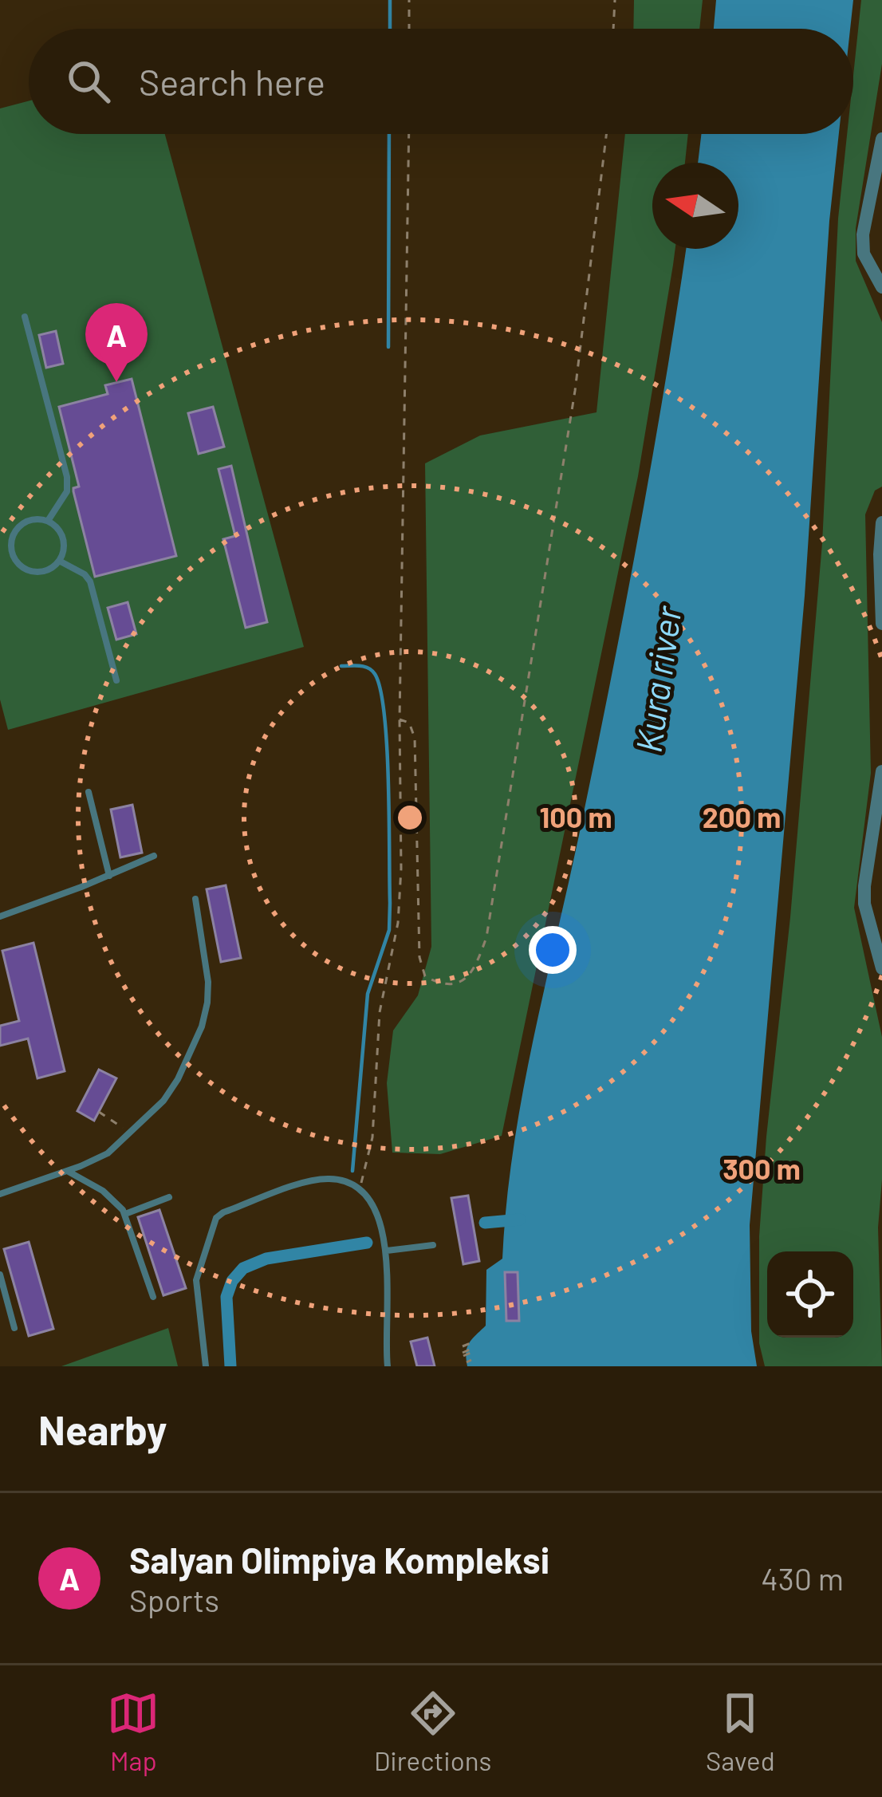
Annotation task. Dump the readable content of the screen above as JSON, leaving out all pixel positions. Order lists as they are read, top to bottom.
{
  "water": ["Kura river"],
  "north": "left",
  "page": {
    "search": "Search here",
    "pins": "A",
    "heading": "Nearby",
    "list": [
      {
        "mark": "A",
        "name": "Salyan Olimpiya Kompleksi",
        "note": "Sports",
        "value": "430 m"
      }
    ],
    "nav": ["Map", "Directions", "Saved"]
  },
  "rings": ["100 m", "200 m", "300 m"]
}
